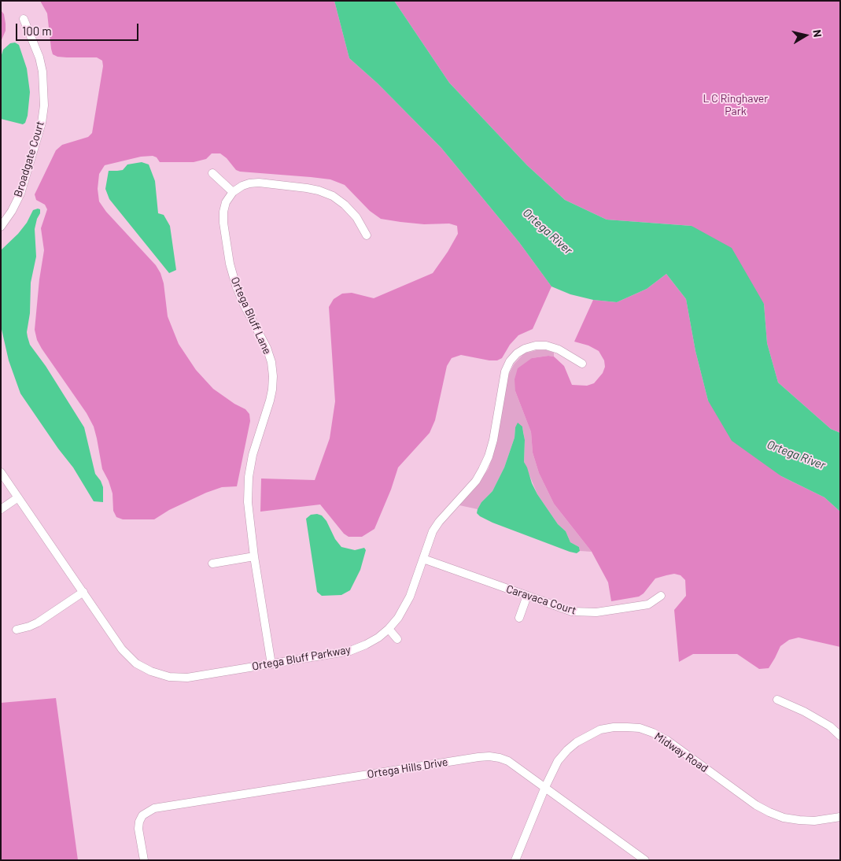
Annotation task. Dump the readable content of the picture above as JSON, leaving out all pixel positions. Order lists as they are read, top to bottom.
{
  "streets": {
    "street": [
      "Broadgate Court",
      "Ortega Bluff Lane",
      "Caravaca Court",
      "Ortega Bluff Parkway",
      "Midway Road",
      "Ortega Hills Drive"
    ]
  },
  "crossings": [
    ["Ortega Bluff Lane", "Ortega Bluff Parkway"],
    ["Caravaca Court", "Ortega Bluff Parkway"],
    ["Midway Road", "Ortega Hills Drive"]
  ],
  "water": ["Ortega River"],
  "parks": ["L C Ringhaver Park"],
  "scale_bar": "100 m",
  "north": "right"
}
